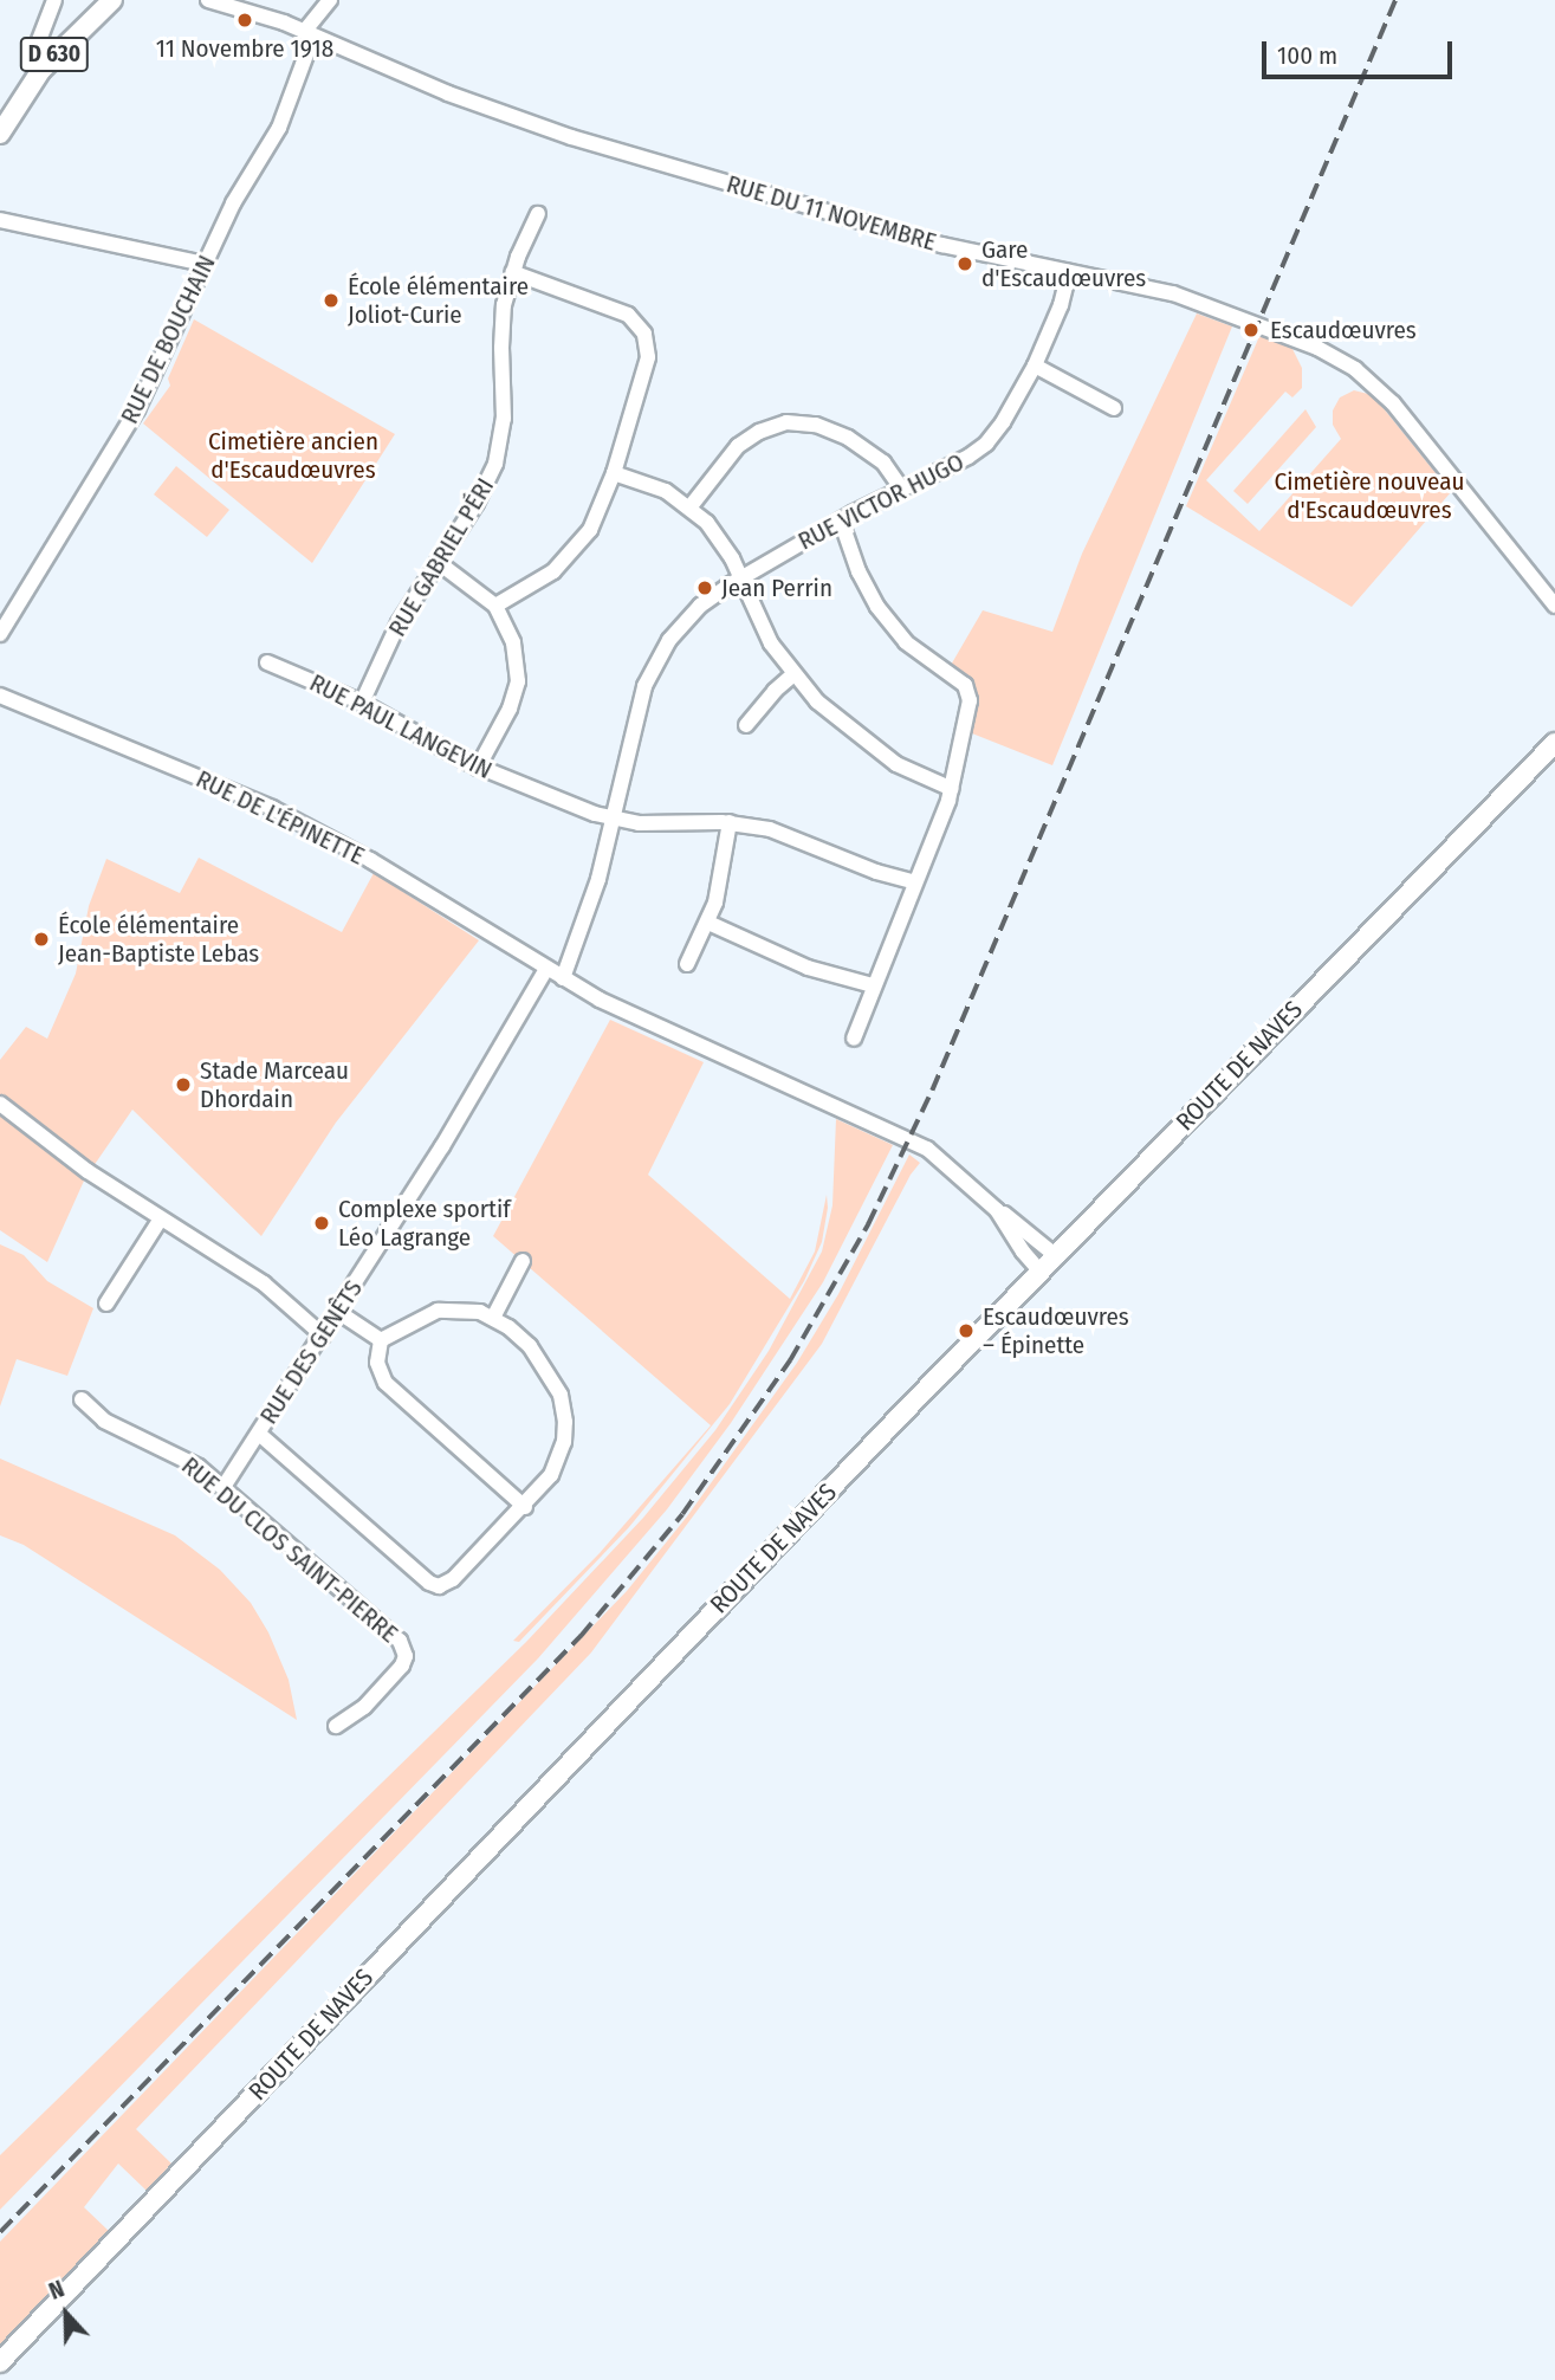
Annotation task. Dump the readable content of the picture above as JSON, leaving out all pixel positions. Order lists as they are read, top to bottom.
{
  "streets": {
    "main road": ["D 630", "ROUTE DE NAVES"],
    "street": [
      "RUE DU 11 NOVEMBRE",
      "RUE DE BOUCHAIN",
      "RUE VICTOR HUGO",
      "RUE GABRIEL PÉRI",
      "RUE PAUL LANGEVIN",
      "RUE DE L'ÉPINETTE",
      "RUE DES GENÊTS",
      "RUE DU CLOS SAINT-PIERRE"
    ]
  },
  "crossings": [
    ["RUE DU 11 NOVEMBRE", "RUE DE BOUCHAIN"],
    ["RUE DU 11 NOVEMBRE", "RUE VICTOR HUGO"],
    ["RUE VICTOR HUGO", "RUE PAUL LANGEVIN"],
    ["RUE VICTOR HUGO", "RUE DE L'ÉPINETTE"],
    ["RUE GABRIEL PÉRI", "RUE PAUL LANGEVIN"],
    ["RUE DE L'ÉPINETTE", "ROUTE DE NAVES"],
    ["RUE DE L'ÉPINETTE", "RUE DES GENÊTS"],
    ["RUE DES GENÊTS", "RUE DU CLOS SAINT-PIERRE"]
  ],
  "parks": ["Cimetière ancien d'Escaudœuvres", "Cimetière nouveau d'Escaudœuvres"],
  "places": [
    "11 Novembre 1918",
    "Gare d'Escaudœuvres",
    "École élémentaire Joliot-Curie",
    "Escaudœuvres",
    "Jean Perrin",
    "École élémentaire Jean-Baptiste Lebas",
    "Stade Marceau Dhordain",
    "Complexe sportif Léo Lagrange",
    "Escaudœuvres – Épinette"
  ],
  "scale_bar": "100 m",
  "north": "top"
}
